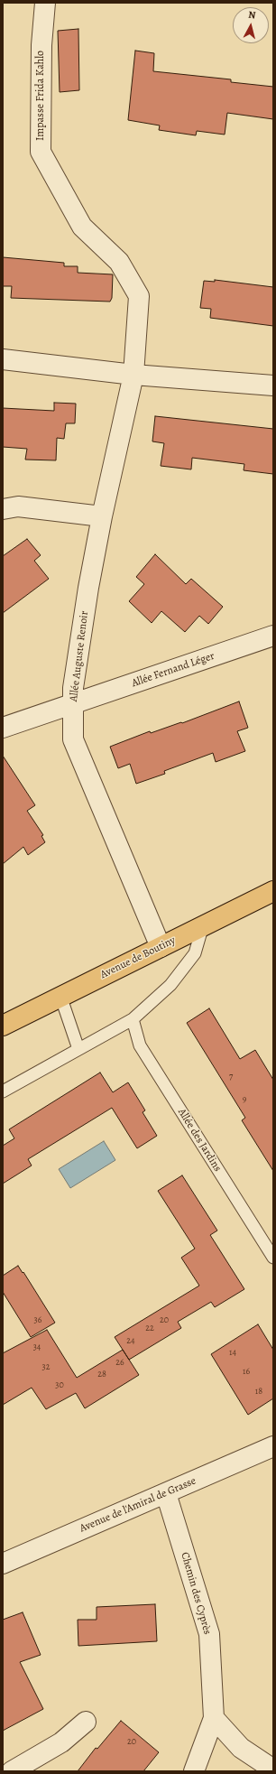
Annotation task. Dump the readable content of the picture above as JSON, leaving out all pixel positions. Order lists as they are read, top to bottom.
{
  "streets": {
    "main road": ["Avenue de Boutiny"],
    "street": [
      "Impasse Frida Kahlo",
      "Allée Auguste Renoir",
      "Allée Fernand Léger",
      "Avenue de l'Amiral de Grasse",
      "Chemin des Cyprès"
    ],
    "lane": ["Allée des Jardins"]
  },
  "crossings": [
    ["Impasse Frida Kahlo", "Allée Auguste Renoir"],
    ["Allée Auguste Renoir", "Allée Fernand Léger"],
    ["Allée Auguste Renoir", "Avenue de Boutiny"],
    ["Avenue de l'Amiral de Grasse", "Chemin des Cyprès"]
  ],
  "house_numbers": [
    "7",
    "9",
    "36",
    "20",
    "22",
    "24",
    "34",
    "14",
    "26",
    "32",
    "16",
    "28",
    "30",
    "18",
    "20"
  ],
  "north": "top"
}
